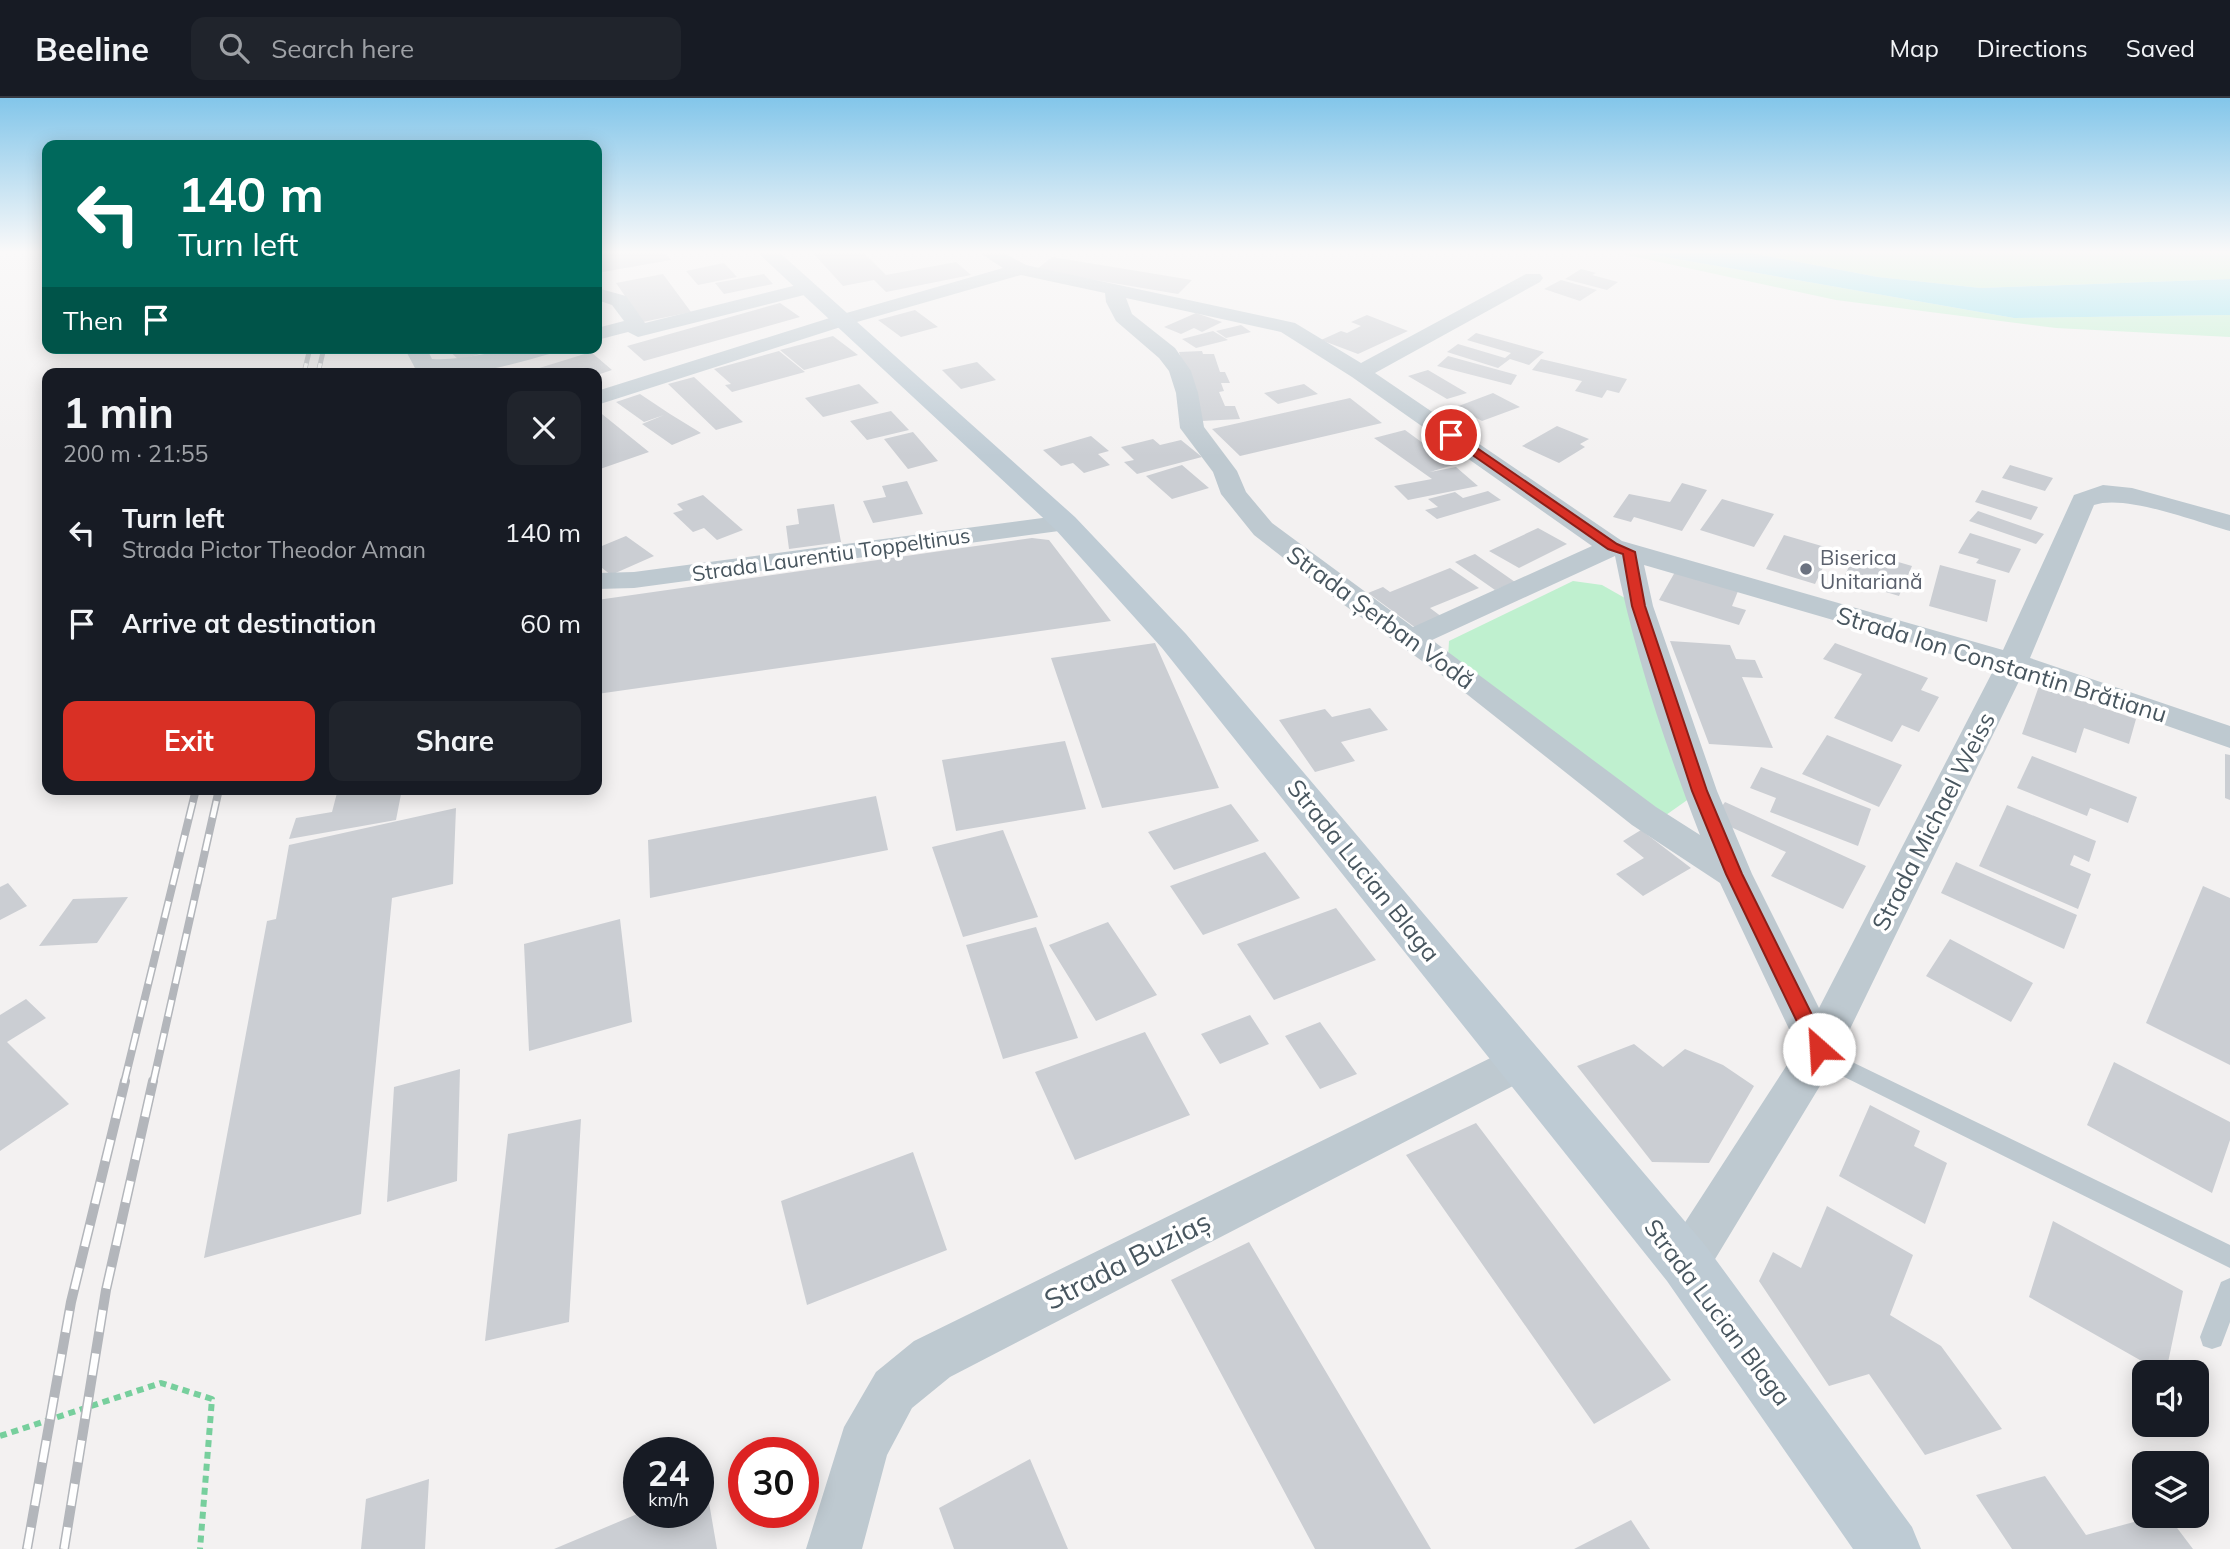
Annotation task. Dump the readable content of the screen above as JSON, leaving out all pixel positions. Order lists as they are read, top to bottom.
{
  "streets": {
    "street": [
      "Strada Laurentiu Toppeltinus",
      "Strada Șerban Vodă",
      "Strada Ion Constantin Brătianu",
      "Strada Michael Weiss",
      "Strada Lucian Blaga",
      "Strada Buziaș"
    ]
  },
  "crossings": [
    ["Strada Laurentiu Toppeltinus", "Strada Lucian Blaga"],
    ["Strada Ion Constantin Brătianu", "Strada Michael Weiss"],
    ["Strada Michael Weiss", "Strada Lucian Blaga"],
    ["Strada Lucian Blaga", "Strada Buziaș"]
  ],
  "places": ["Biserica Unitariană"],
  "page": {
    "header": "Beeline",
    "search": "Search here",
    "nav": ["Map", "Directions", "Saved"],
    "turn": ["140 m", "Turn left"],
    "then": "Then",
    "heading": ["1 min", "200 m · 21:55"],
    "list": [
      {
        "name": "Turn left",
        "note": "Strada Pictor Theodor Aman",
        "value": "140 m"
      },
      {
        "name": "Arrive at destination",
        "value": "60 m"
      }
    ],
    "buttons": ["Exit", "Share"],
    "speed": "24 km/h",
    "limit": "30"
  }
}
